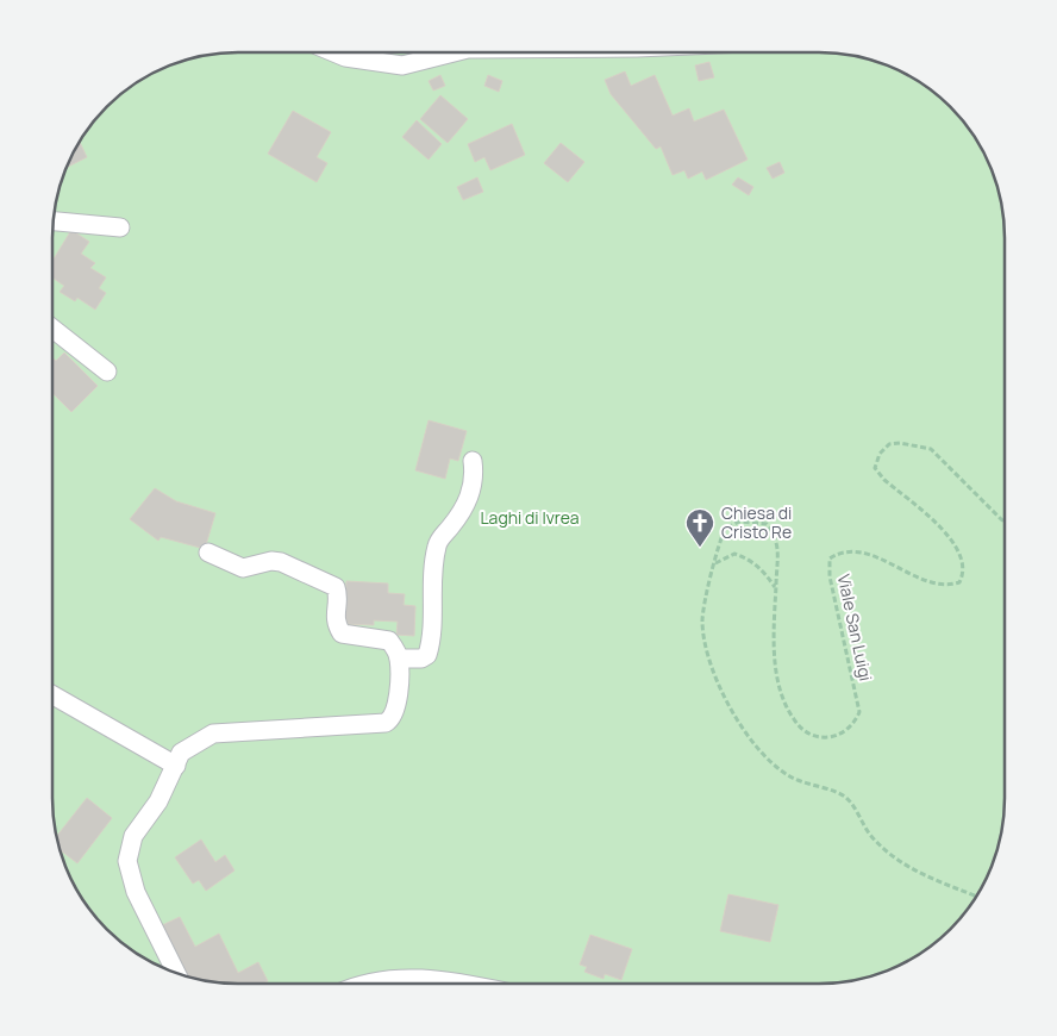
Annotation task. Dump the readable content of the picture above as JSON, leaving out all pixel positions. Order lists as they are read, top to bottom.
{
  "streets": {
    "path": ["Viale San Luigi"]
  },
  "parks": ["Laghi di Ivrea"],
  "places": {
    "church": ["Chiesa di Cristo Re"]
  }
}
